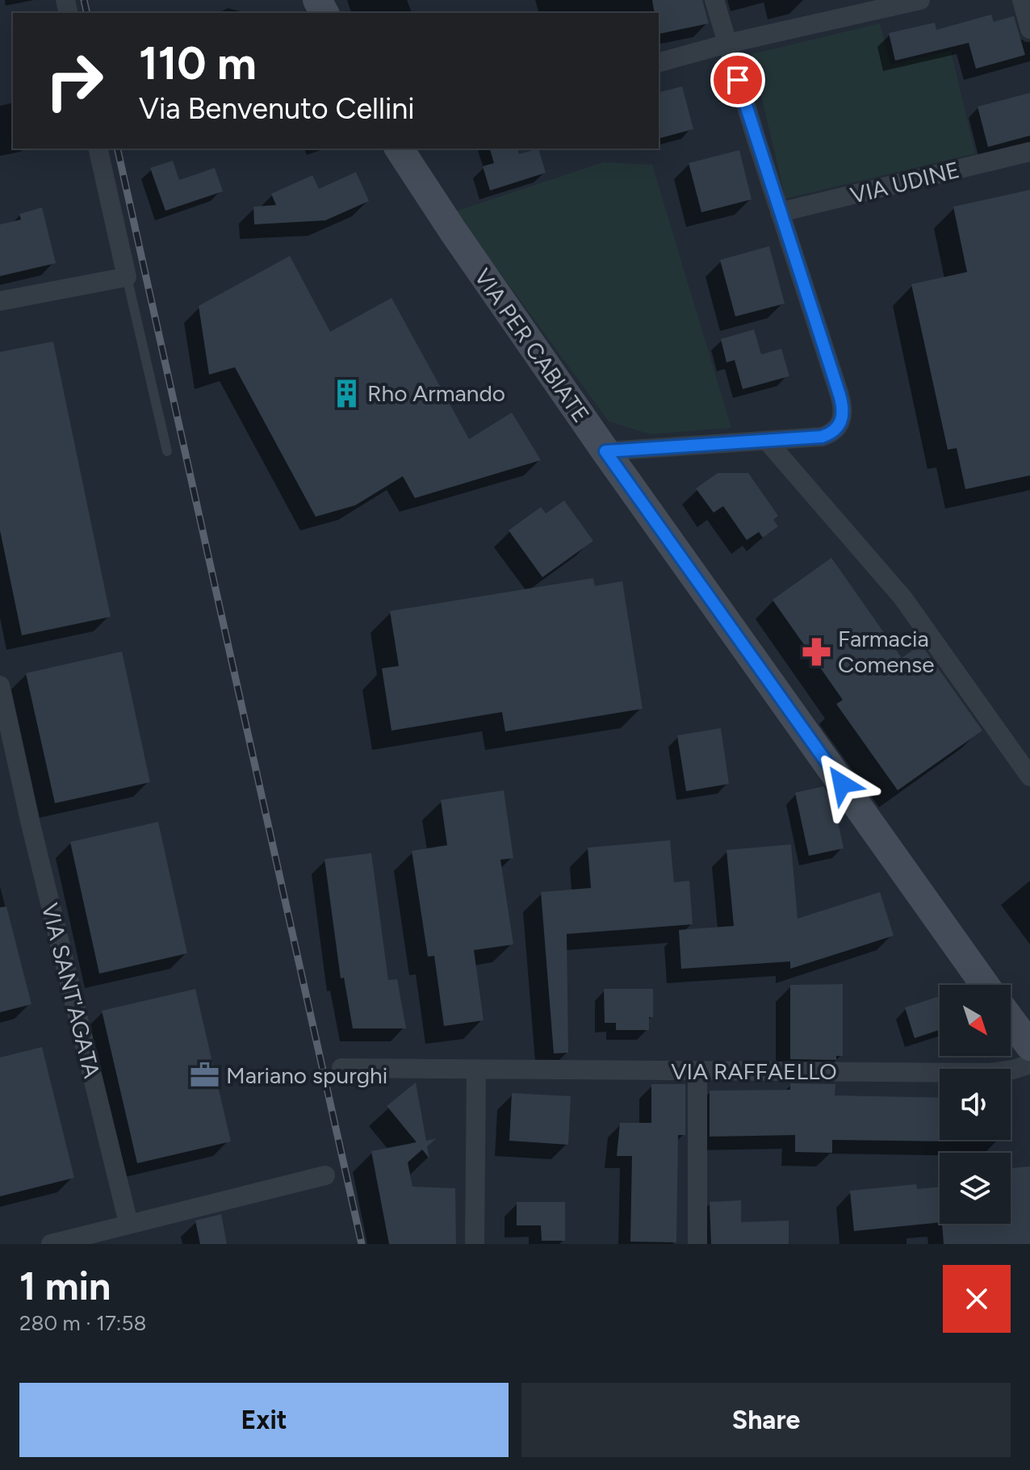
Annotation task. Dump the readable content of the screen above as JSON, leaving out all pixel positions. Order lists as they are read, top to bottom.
{
  "streets": {
    "street": [
      "VIA UDINE",
      "VIA PER CABIATE",
      "VIA SANT'AGATA",
      "VIA RAFFAELLO"
    ]
  },
  "places": {
    "building": ["Rho Armando"],
    "pharmacy": ["Farmacia Comense"],
    "office": ["Mariano spurghi"]
  },
  "north": "bottom right",
  "page": {
    "turn": ["110 m", "Via Benvenuto Cellini"],
    "heading": ["1 min", "280 m · 17:58"],
    "buttons": ["Exit", "Share"]
  }
}
